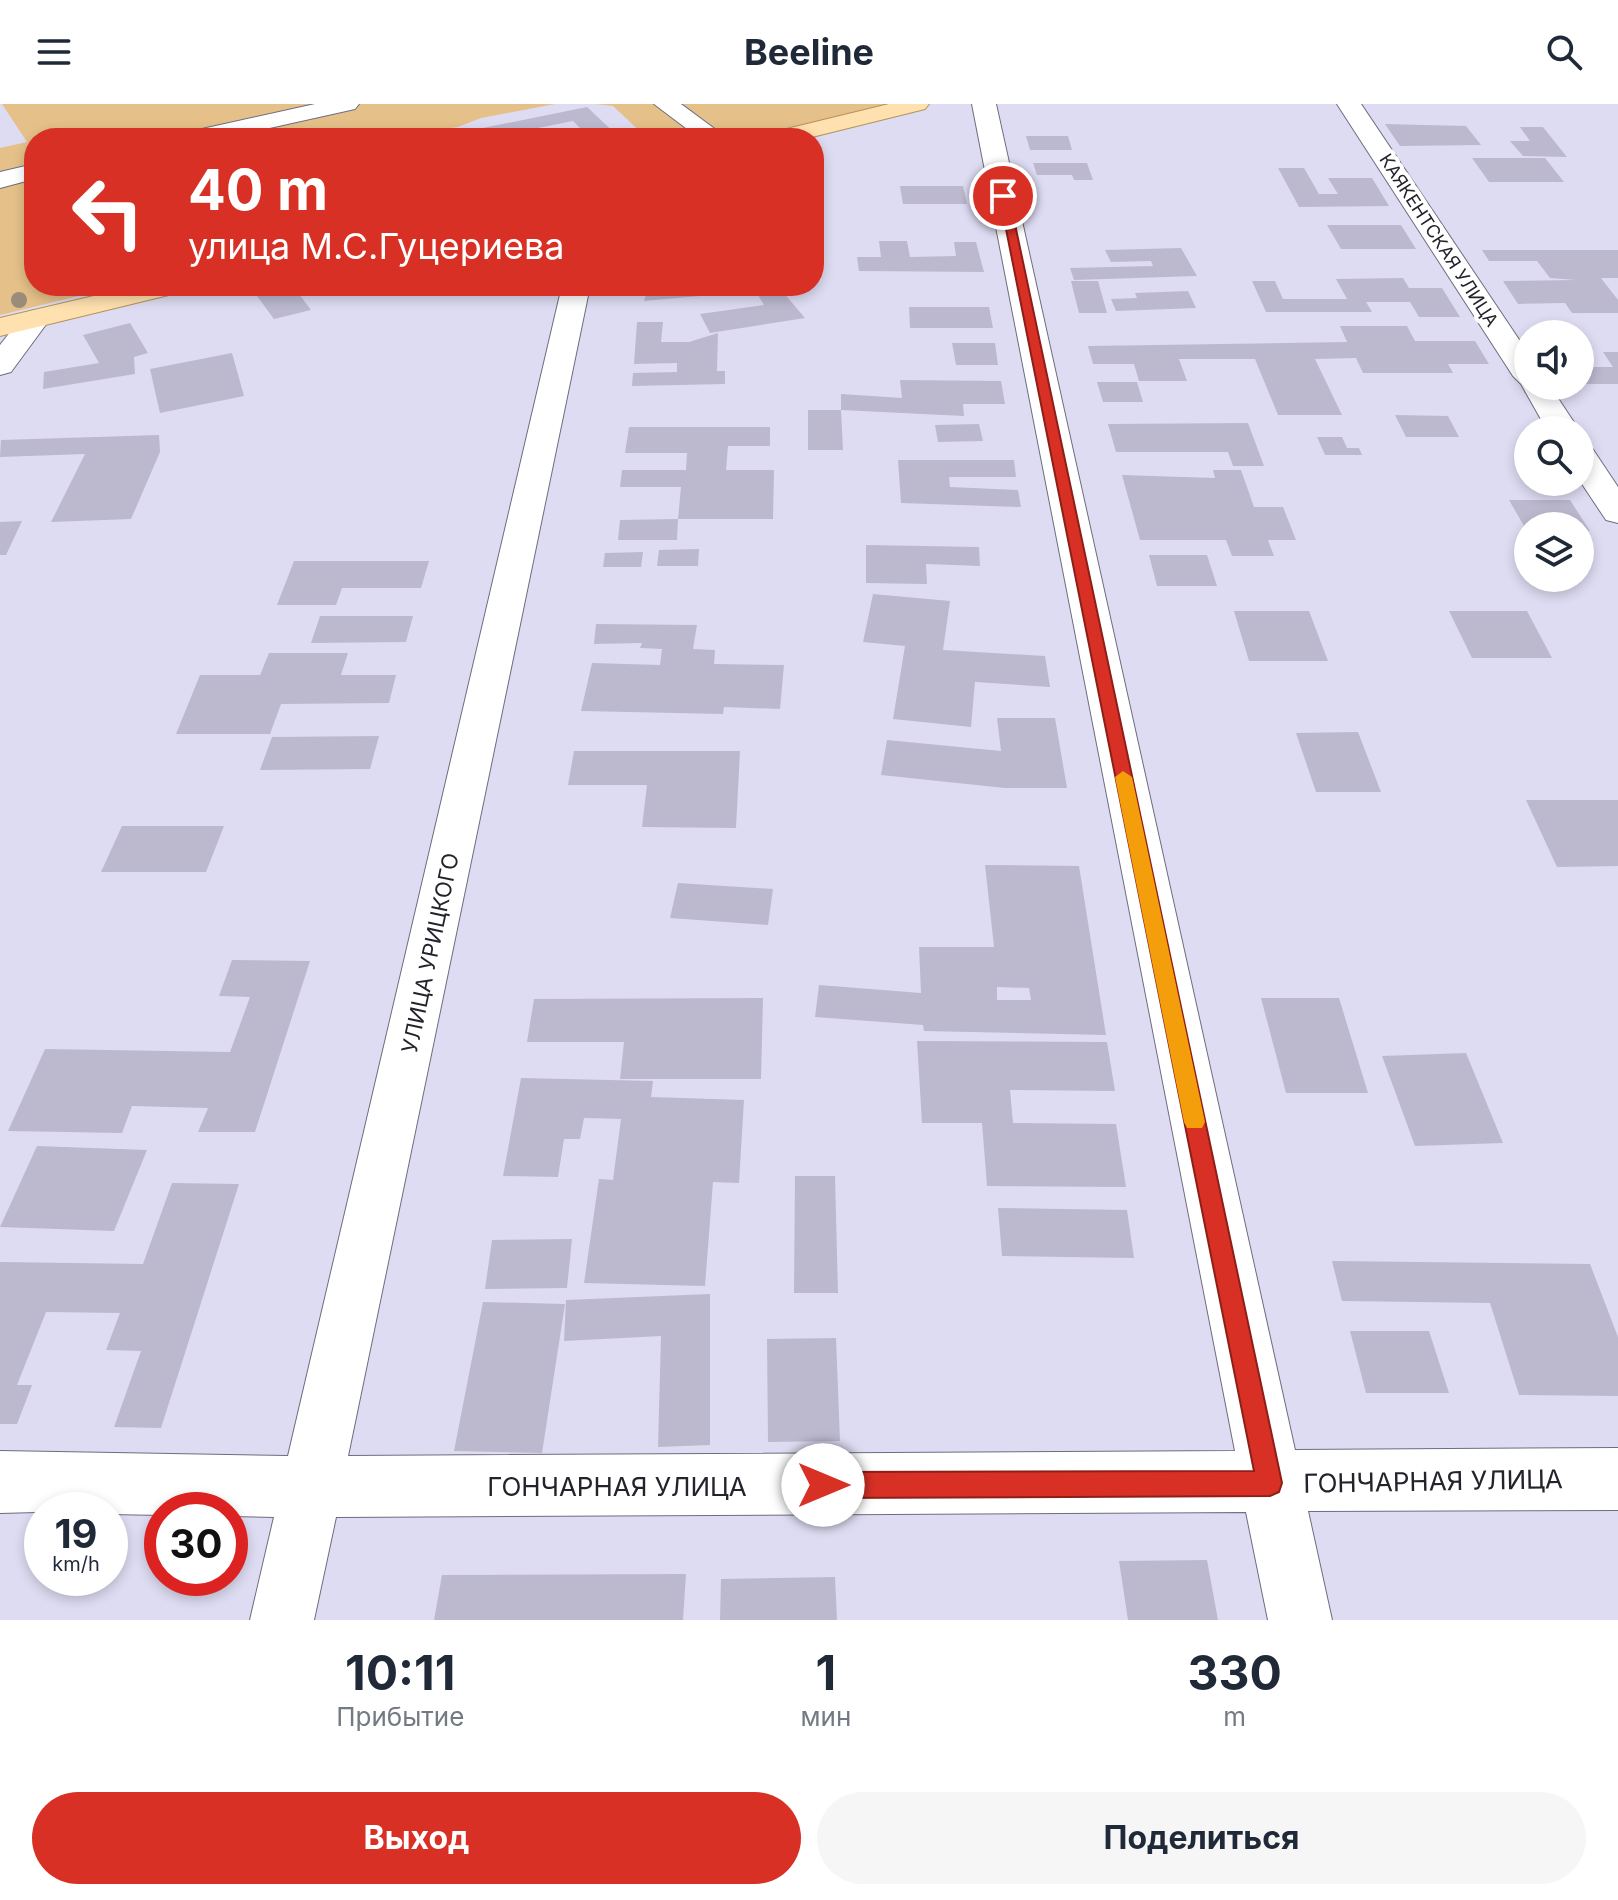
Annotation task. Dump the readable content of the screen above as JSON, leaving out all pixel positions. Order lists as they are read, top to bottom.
{
  "streets": {
    "street": ["КАЯКЕНТСКАЯ УЛИЦА", "УЛИЦА УРИЦКОГО", "ГОНЧАРНАЯ УЛИЦА"]
  },
  "crossings": [
    ["УЛИЦА УРИЦКОГО", "ГОНЧАРНАЯ УЛИЦА"]
  ],
  "page": {
    "header": "Beeline",
    "turn": ["40 m", "улица М.С.Гуцериева"],
    "speed": "19 km/h",
    "limit": "30",
    "eta": [
      "10:11",
      "Прибытие",
      "1",
      "мин",
      "330",
      "m"
    ],
    "buttons": ["Выход", "Поделиться"]
  }
}
